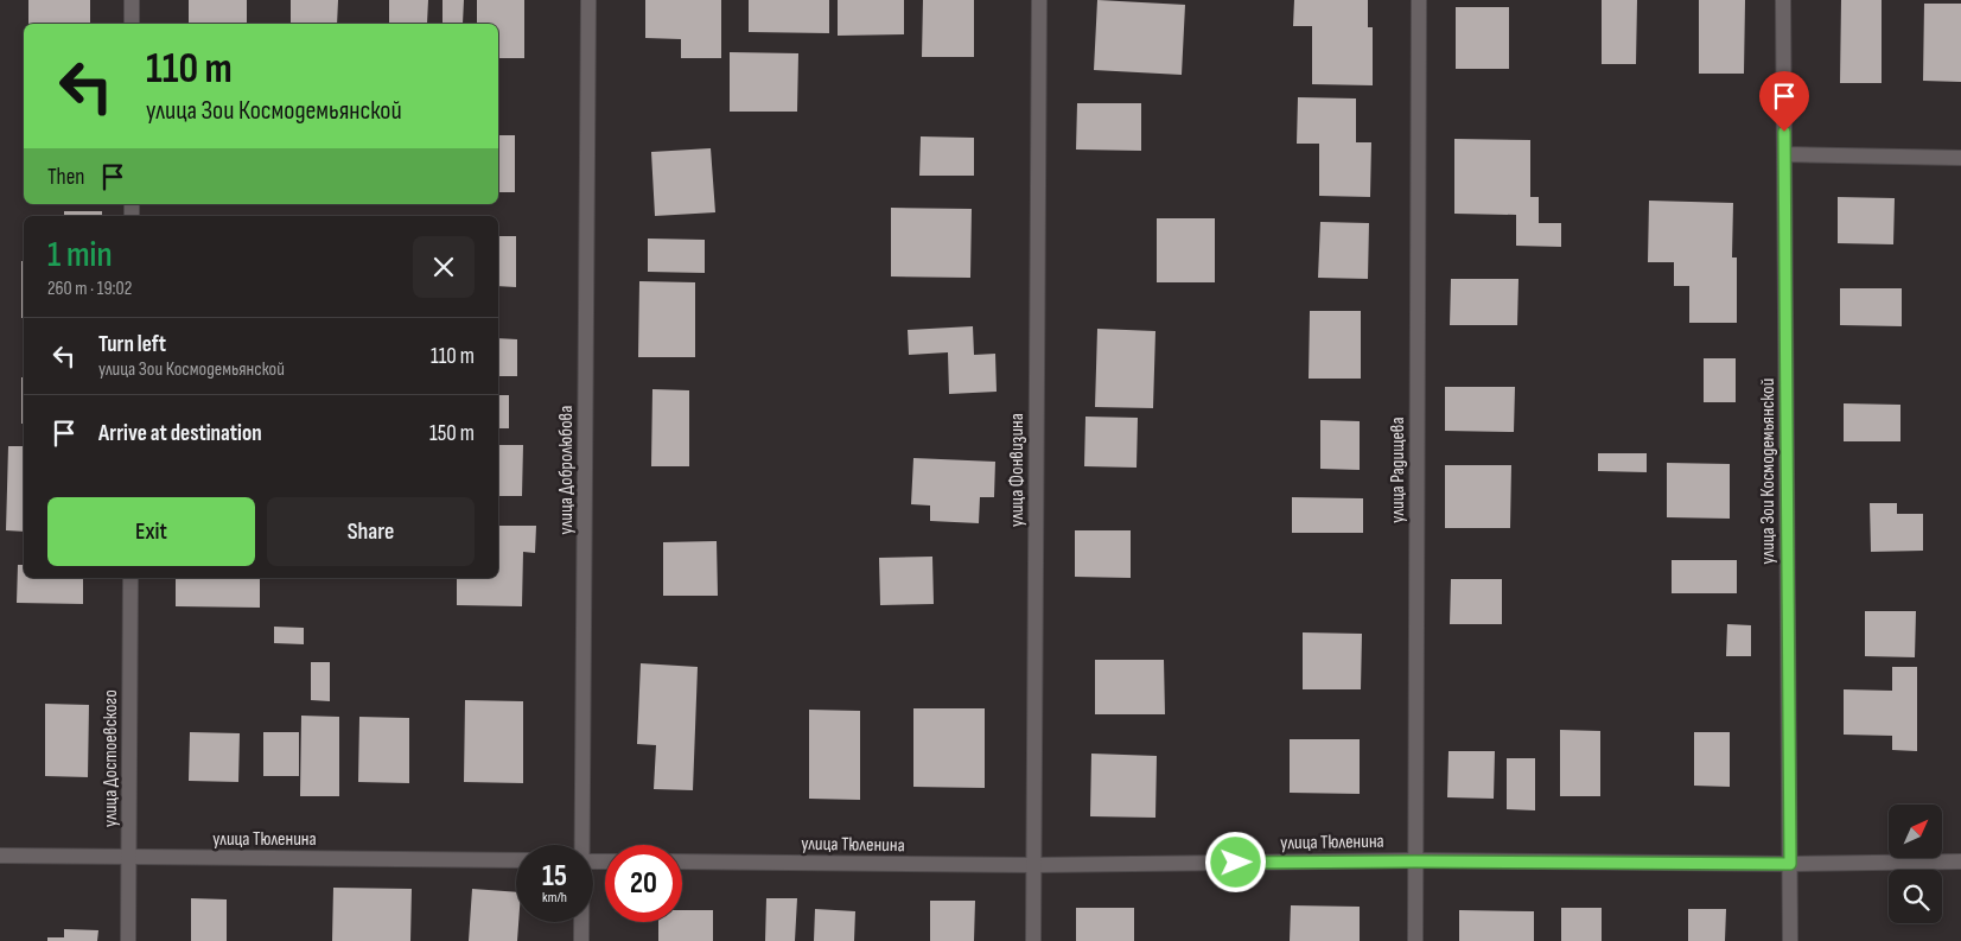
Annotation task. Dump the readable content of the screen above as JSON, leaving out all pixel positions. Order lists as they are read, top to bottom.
{
  "streets": {
    "street": [
      "улица Добролюбова",
      "улица Фонвизина",
      "улица Радищева",
      "улица Зои Космодемьянской",
      "улица Достоевского",
      "улица Тюленина"
    ]
  },
  "crossings": [
    ["улица Фонвизина", "улица Тюленина"],
    ["улица Радищева", "улица Тюленина"],
    ["улица Зои Космодемьянской", "улица Тюленина"],
    ["улица Достоевского", "улица Тюленина"]
  ],
  "north": "top right",
  "page": {
    "turn": ["110 m", "улица Зои Космодемьянской"],
    "then": "Then",
    "heading": ["1 min", "260 m · 19:02"],
    "list": [
      {
        "name": "Turn left",
        "note": "улица Зои Космодемьянской",
        "value": "110 m"
      },
      {
        "name": "Arrive at destination",
        "value": "150 m"
      }
    ],
    "buttons": ["Exit", "Share"],
    "speed": "15 km/h",
    "limit": "20"
  }
}
